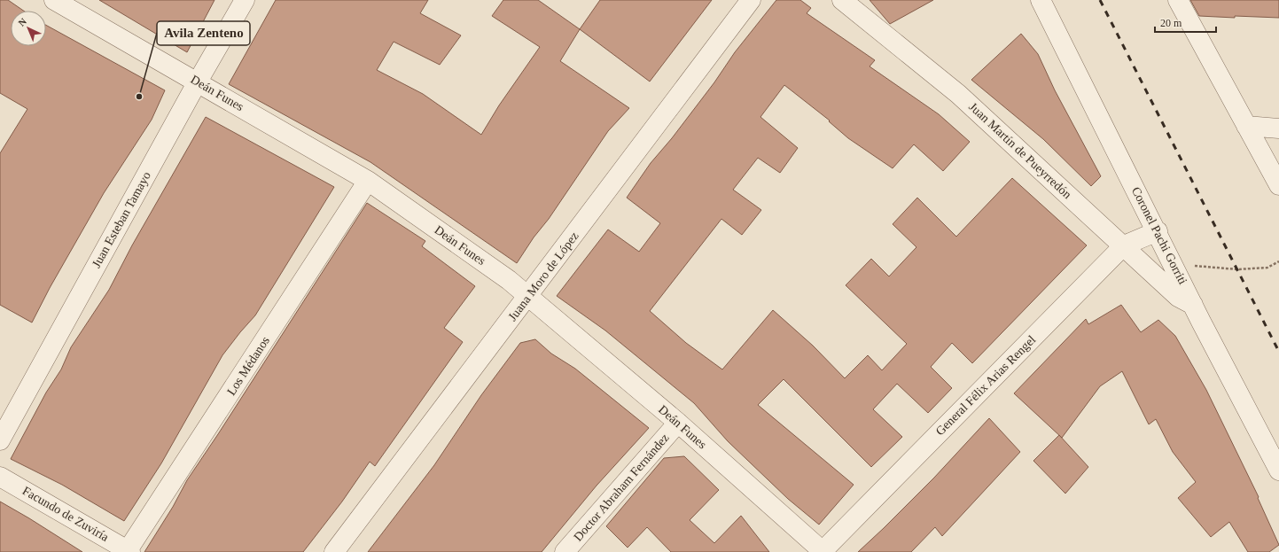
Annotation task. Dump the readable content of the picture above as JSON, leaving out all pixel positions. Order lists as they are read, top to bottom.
{
  "streets": {
    "street": [
      "Deán Funes",
      "Juan Martín de Pueyrredón",
      "Juan Esteban Tamayo",
      "Coronel Pachi Gorriti",
      "Juana Moro de López",
      "Los Médanos",
      "General Félix Arias Rengel",
      "Doctor Abraham Fernández",
      "Facundo de Zuviría"
    ]
  },
  "crossings": [
    ["Deán Funes", "Juan Esteban Tamayo"],
    ["Deán Funes", "Juana Moro de López"],
    ["Deán Funes", "Los Médanos"],
    ["Deán Funes", "General Félix Arias Rengel"],
    ["Deán Funes", "Doctor Abraham Fernández"],
    ["Juan Martín de Pueyrredón", "Coronel Pachi Gorriti"],
    ["Juan Martín de Pueyrredón", "General Félix Arias Rengel"],
    ["Coronel Pachi Gorriti", "General Félix Arias Rengel"],
    ["Los Médanos", "Facundo de Zuviría"]
  ],
  "places": ["Avila Zenteno"],
  "scale_bar": "20 m",
  "north": "top left"
}
